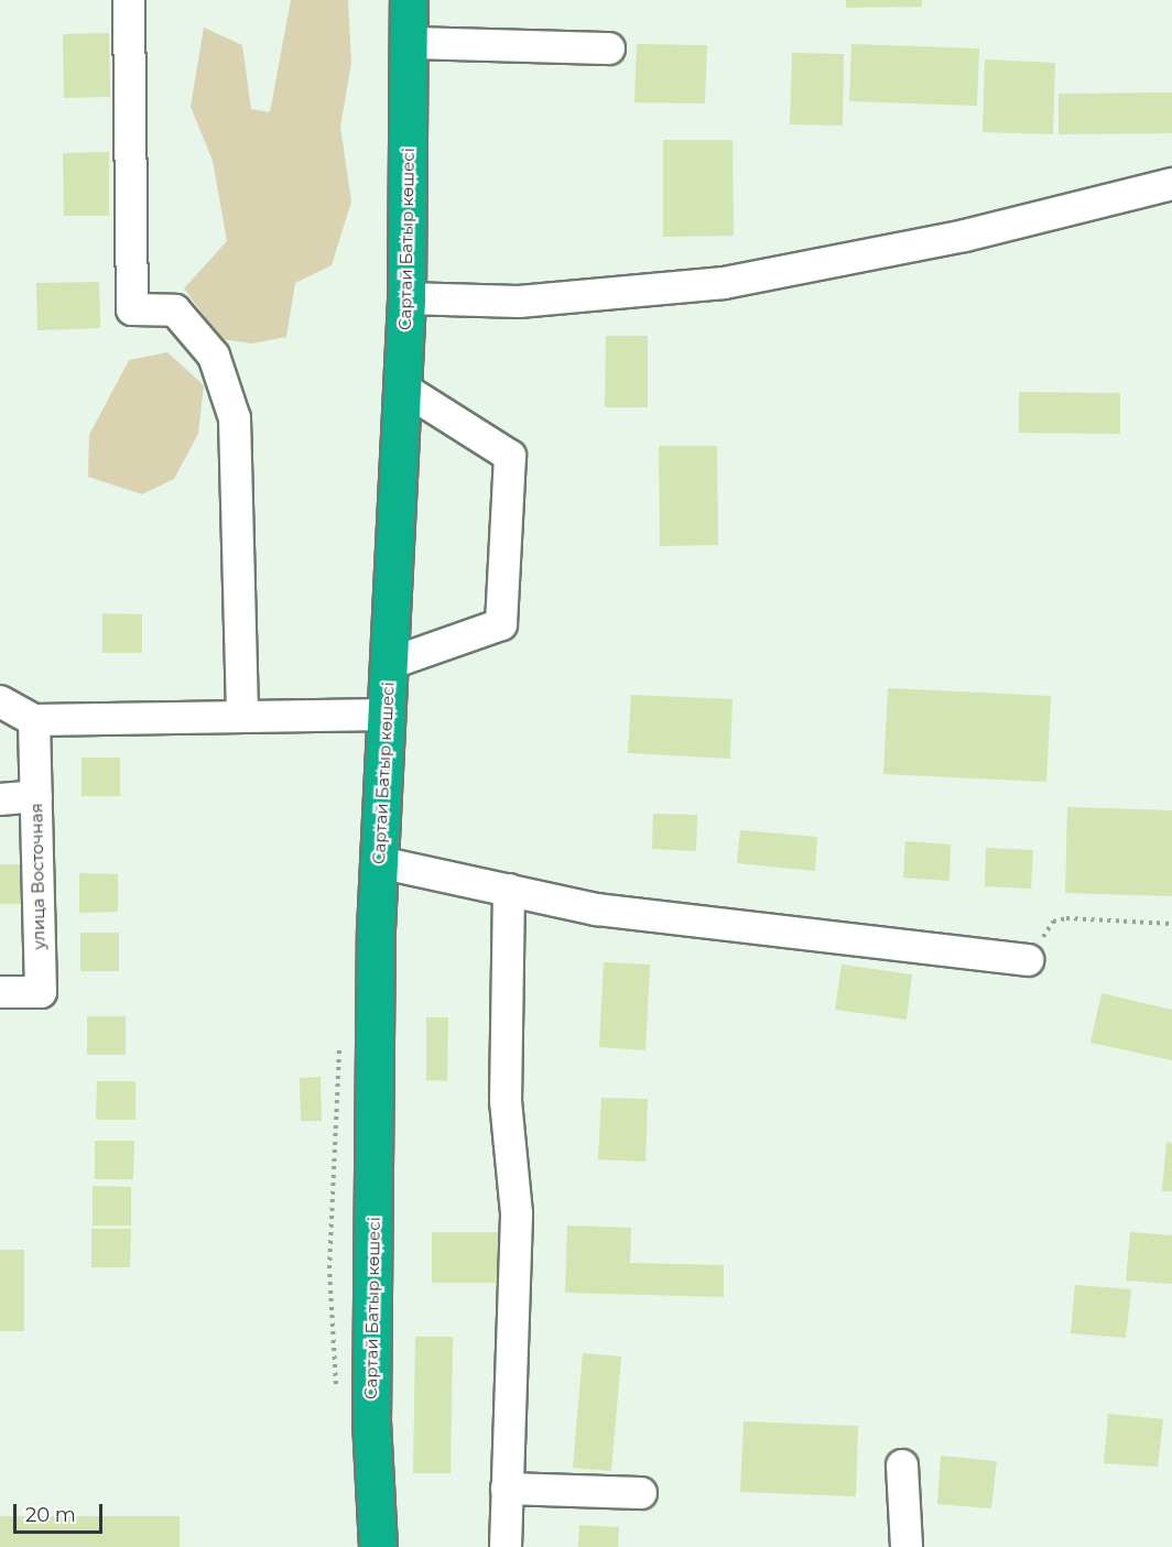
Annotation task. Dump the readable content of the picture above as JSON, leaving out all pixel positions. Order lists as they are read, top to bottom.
{
  "streets": {
    "highway": ["Сартай Батыр көшесі"],
    "lane": ["улица Восточная"]
  },
  "scale_bar": "20 m"
}
